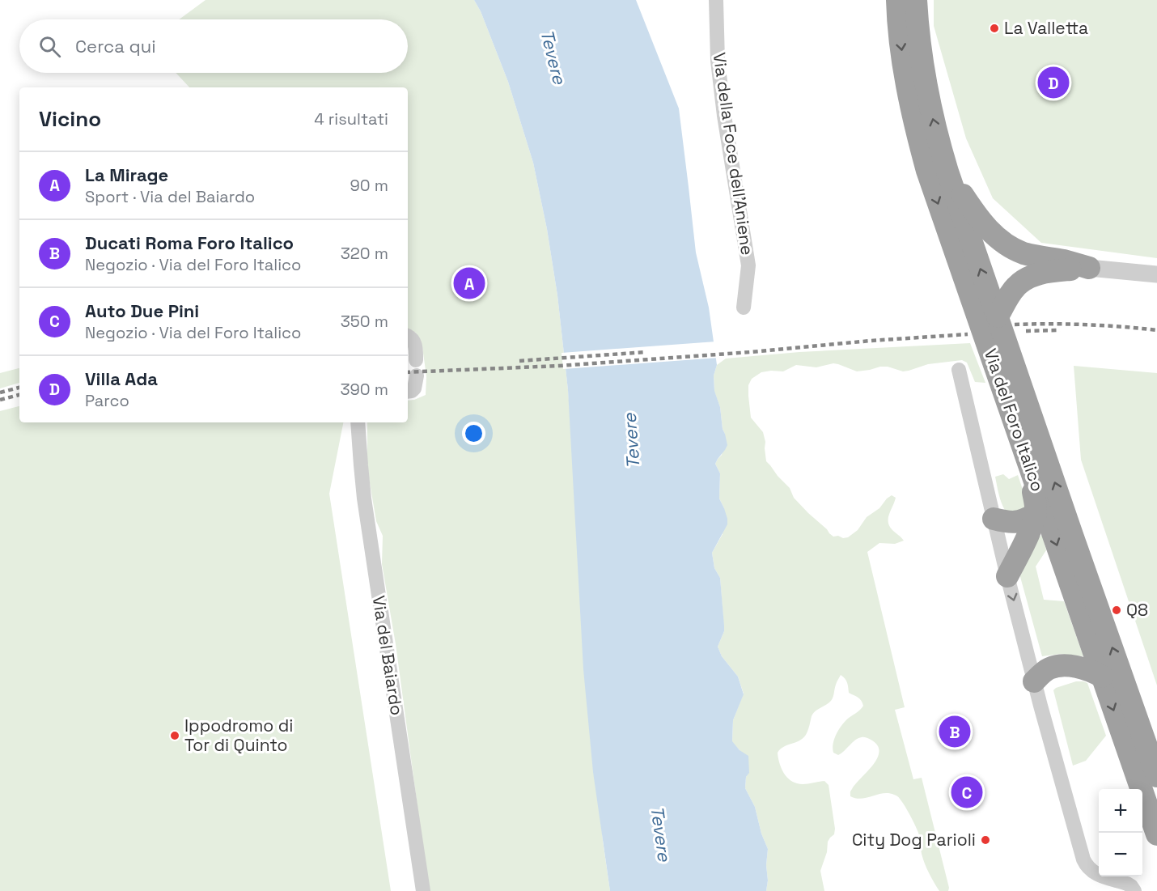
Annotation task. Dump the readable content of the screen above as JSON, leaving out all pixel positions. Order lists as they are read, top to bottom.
{
  "streets": {
    "highway": ["Via del Foro Italico"],
    "street": ["Via della Foce dell'Aniene", "Via del Baiardo"]
  },
  "water": ["Tevere"],
  "places": [
    "La Valletta",
    "Q8",
    "Ippodromo di Tor di Quinto",
    "City Dog Parioli"
  ],
  "page": {
    "search": "Cerca qui",
    "pins": [
      "D",
      "A",
      "B",
      "C"
    ],
    "heading": ["Vicino", "4 risultati"],
    "list": [
      {
        "mark": "A",
        "name": "La Mirage",
        "note": "Sport · Via del Baiardo",
        "value": "90 m"
      },
      {
        "mark": "B",
        "name": "Ducati Roma Foro Italico",
        "note": "Negozio · Via del Foro Italico",
        "value": "320 m"
      },
      {
        "mark": "C",
        "name": "Auto Due Pini",
        "note": "Negozio · Via del Foro Italico",
        "value": "350 m"
      },
      {
        "mark": "D",
        "name": "Villa Ada",
        "note": "Parco",
        "value": "390 m"
      }
    ],
    "map_buttons": ["+", "−"]
  }
}
